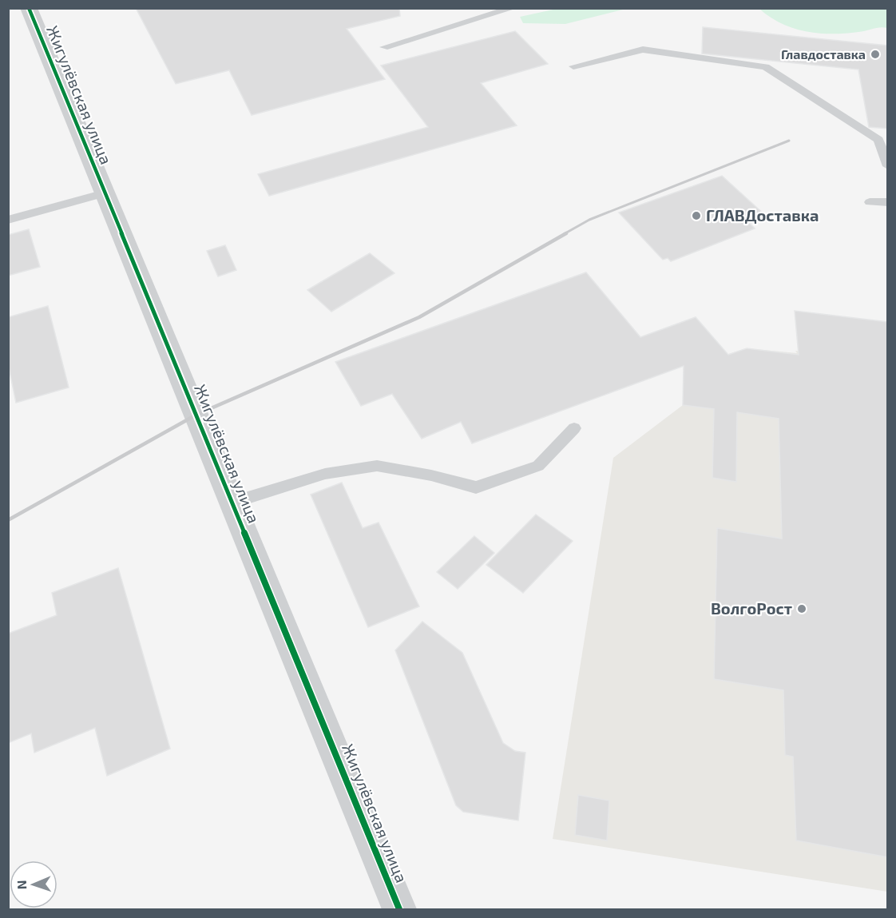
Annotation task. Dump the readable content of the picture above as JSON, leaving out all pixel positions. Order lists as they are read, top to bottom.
{
  "streets": {
    "street": ["Жигулёвская улица"]
  },
  "places": ["Главдоставка", "ГЛАВДоставка", "ВолгоРост"],
  "north": "left"
}
